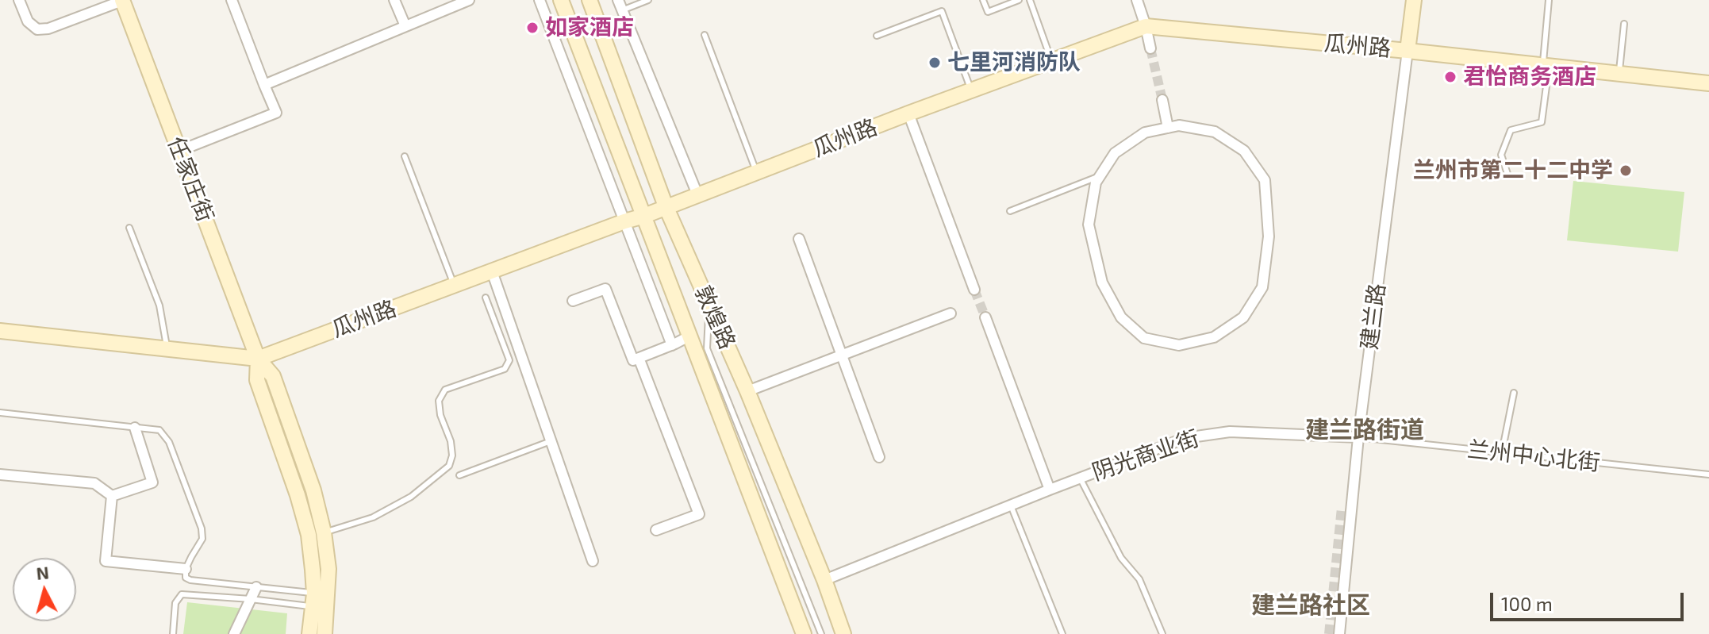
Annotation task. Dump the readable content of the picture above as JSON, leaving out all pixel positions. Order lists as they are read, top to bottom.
{
  "streets": {
    "street": [
      "瓜州路",
      "任家庄街",
      "建兰路",
      "敦煌路",
      "阴光商业街"
    ],
    "lane": ["兰州中心北街"]
  },
  "crossings": [
    ["瓜州路", "任家庄街"],
    ["瓜州路", "建兰路"],
    ["瓜州路", "敦煌路"],
    ["建兰路", "阴光商业街"],
    ["建兰路", "兰州中心北街"],
    ["敦煌路", "阴光商业街"],
    ["阴光商业街", "兰州中心北街"]
  ],
  "districts": ["建兰路街道", "建兰路社区"],
  "places": [
    "如家酒店",
    "七里河消防队",
    "君怡商务酒店",
    "兰州市第二十二中学"
  ],
  "scale_bar": "100 m",
  "north": "top"
}
